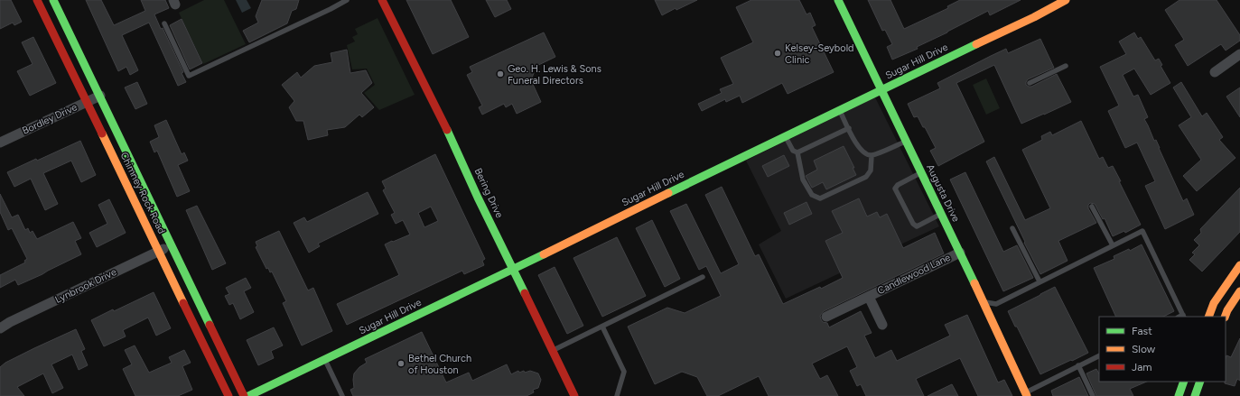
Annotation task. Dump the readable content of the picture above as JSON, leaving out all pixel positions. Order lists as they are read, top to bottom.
{
  "streets": {
    "street": [
      "Sugar Hill Drive",
      "Bordley Drive",
      "Chimney Rock Road",
      "Bering Drive",
      "Augusta Drive",
      "Candlewood Lane",
      "Lynbrook Drive"
    ]
  },
  "crossings": [
    ["Sugar Hill Drive", "Bering Drive"],
    ["Sugar Hill Drive", "Augusta Drive"],
    ["Bordley Drive", "Chimney Rock Road"],
    ["Chimney Rock Road", "Lynbrook Drive"],
    ["Augusta Drive", "Candlewood Lane"]
  ],
  "places": ["Kelsey-Seybold Clinic", "Geo. H. Lewis & Sons Funeral Directors", "Bethel Church of Houston"],
  "legend": ["Fast", "Slow", "Jam"]
}
